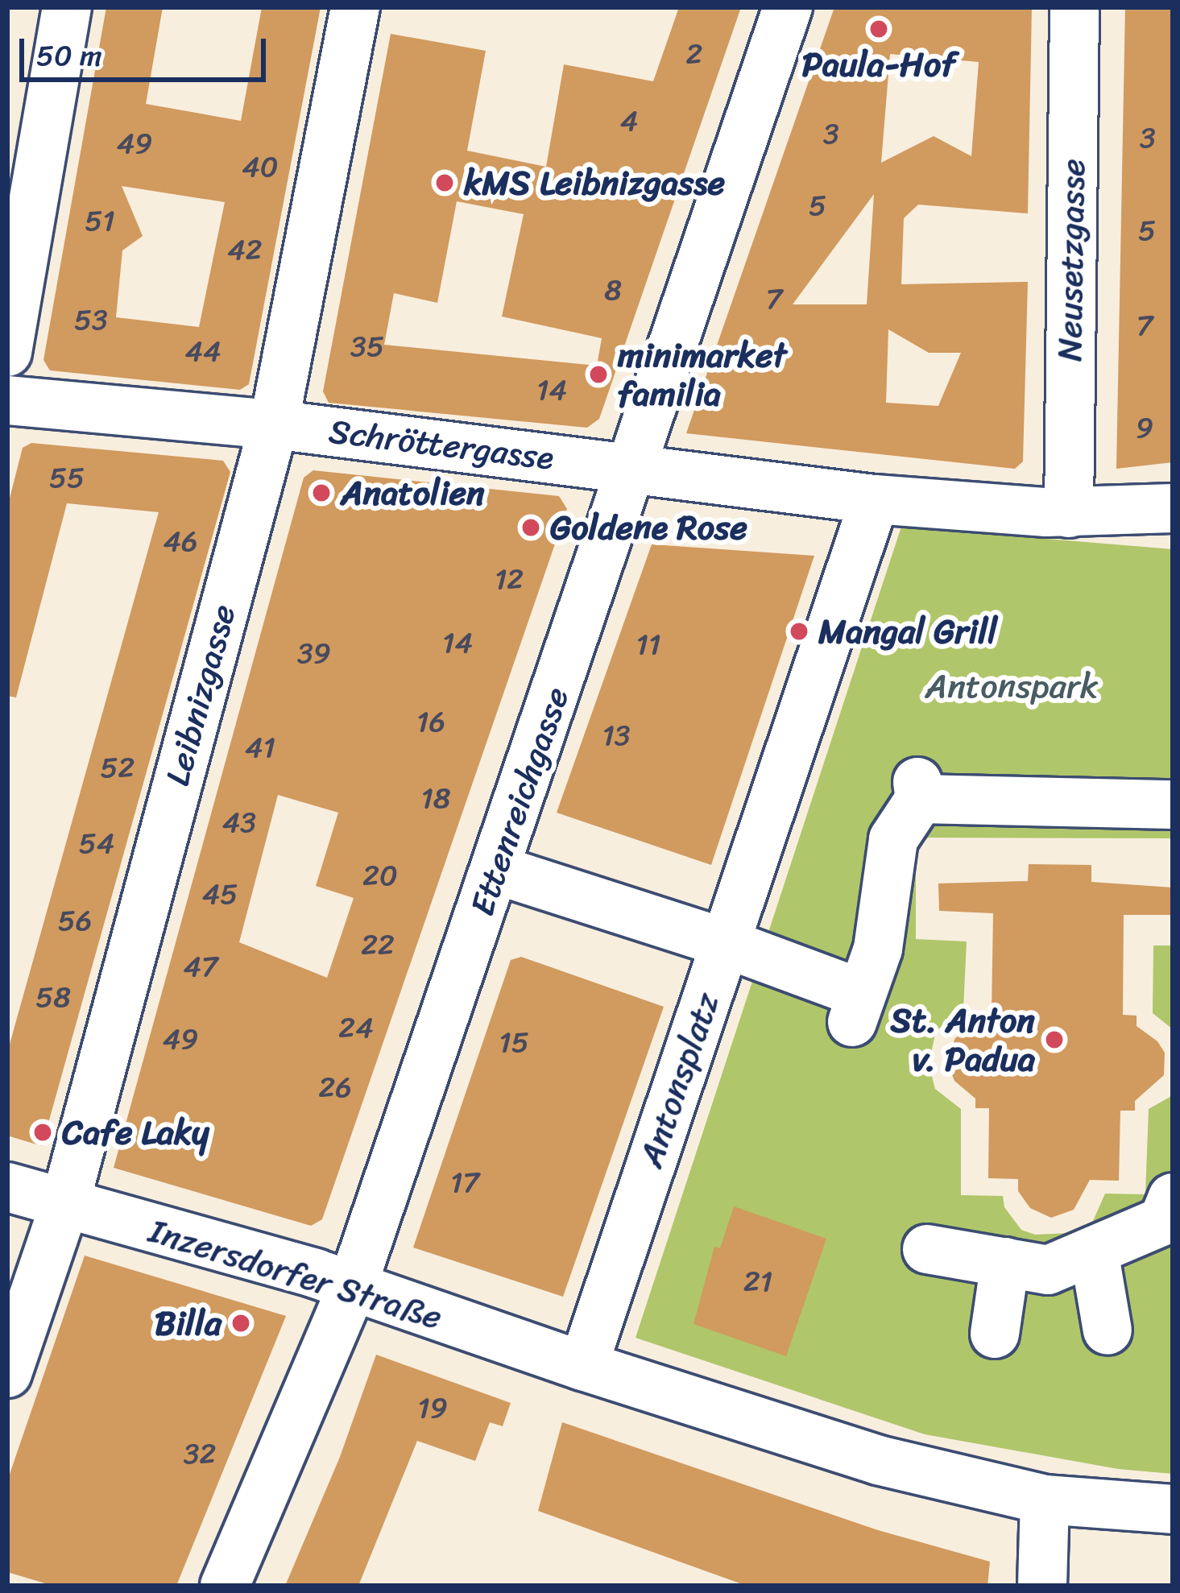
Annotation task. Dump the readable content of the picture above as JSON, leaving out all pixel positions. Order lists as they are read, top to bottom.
{
  "streets": {
    "street": [
      "Neusetzgasse",
      "Schröttergasse",
      "Leibnizgasse",
      "Ettenreichgasse",
      "Antonsplatz",
      "Inzersdorfer Straße"
    ]
  },
  "crossings": [
    ["Schröttergasse", "Leibnizgasse"],
    ["Schröttergasse", "Ettenreichgasse"],
    ["Schröttergasse", "Antonsplatz"],
    ["Leibnizgasse", "Inzersdorfer Straße"],
    ["Ettenreichgasse", "Inzersdorfer Straße"],
    ["Antonsplatz", "Inzersdorfer Straße"]
  ],
  "parks": ["Antonspark"],
  "places": [
    "Paula-Hof",
    "kMS Leibnizgasse",
    "minimarket familia",
    "Anatolien",
    "Goldene Rose",
    "Mangal Grill",
    "St. Anton v. Padua",
    "Cafe Laky",
    "Billa"
  ],
  "house_numbers": [
    "2",
    "4",
    "3",
    "3",
    "49",
    "40",
    "5",
    "51",
    "5",
    "42",
    "8",
    "7",
    "53",
    "7",
    "35",
    "44",
    "14",
    "9",
    "55",
    "46",
    "12",
    "14",
    "11",
    "39",
    "16",
    "13",
    "41",
    "52",
    "18",
    "43",
    "54",
    "20",
    "45",
    "56",
    "22",
    "47",
    "58",
    "24",
    "49",
    "15",
    "26",
    "17",
    "21",
    "19",
    "32"
  ],
  "scale_bar": "50 m"
}
